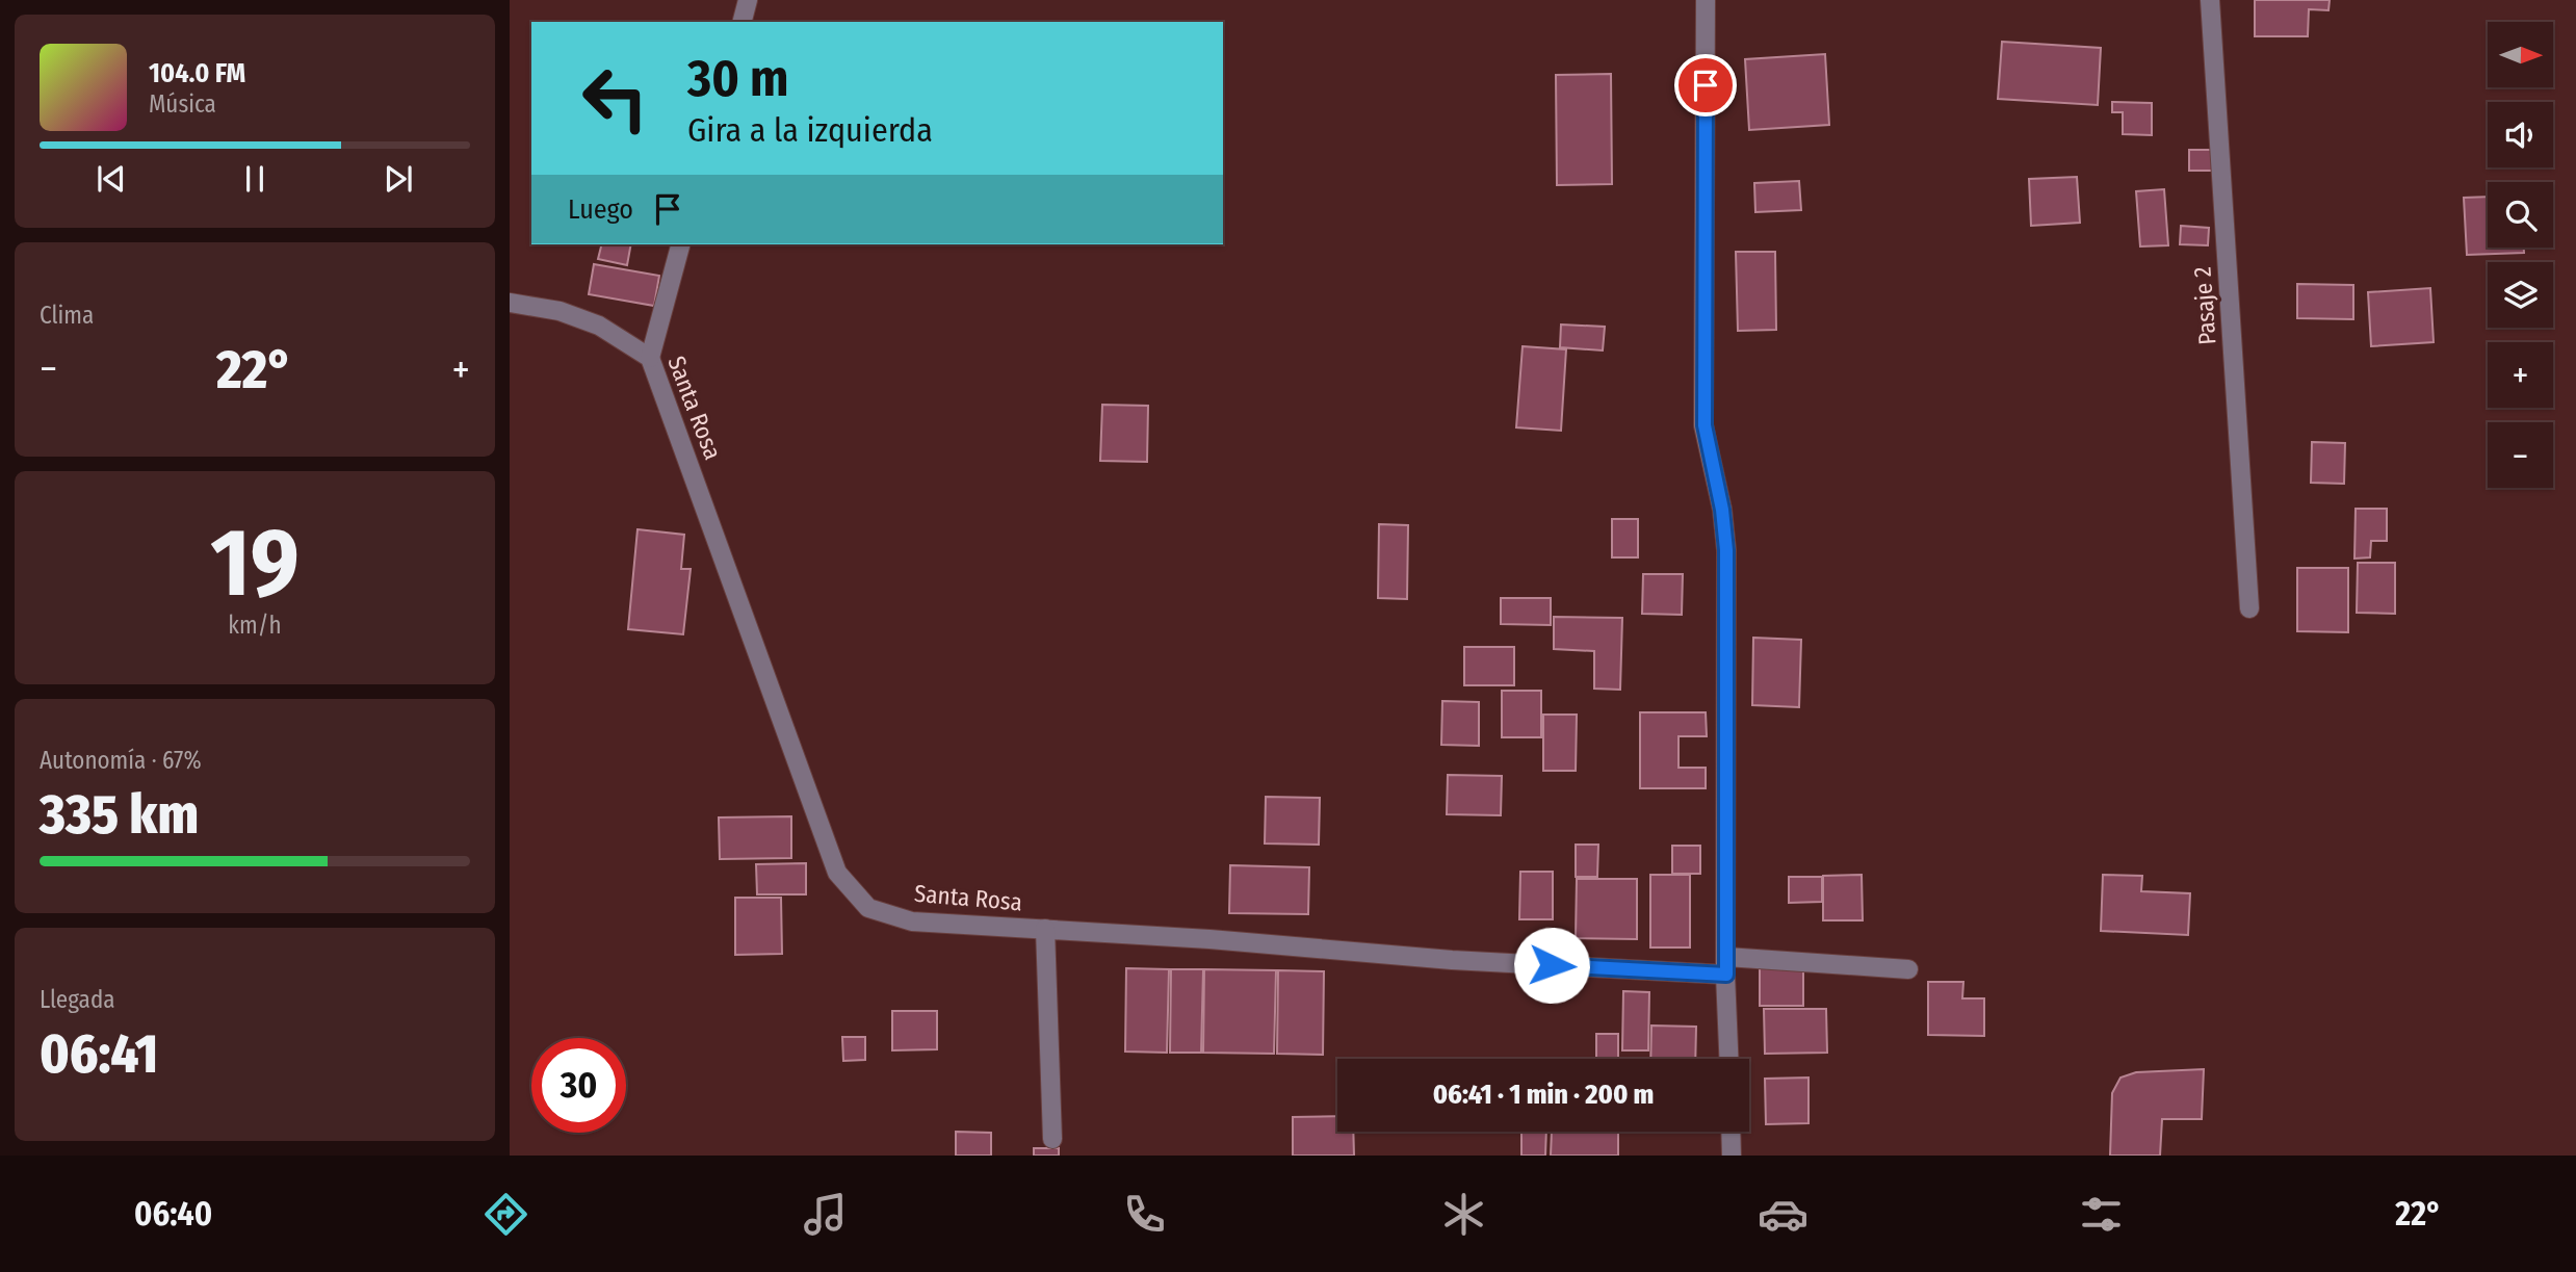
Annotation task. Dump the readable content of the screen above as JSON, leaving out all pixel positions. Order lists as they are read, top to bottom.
{
  "streets": {
    "street": ["Pasaje 2", "Santa Rosa"]
  },
  "north": "right",
  "page": {
    "map_buttons": ["+", "−"],
    "turn": ["30 m", "Gira a la izquierda"],
    "song": ["104.0 FM", "Música"],
    "then": "Luego",
    "tile": [
      "Clima",
      ["19", "km/h"],
      ["Autonomía · 67%", "335 km"],
      ["Llegada", "06:41"]
    ],
    "heat": ["−", "22°", "+"],
    "limit": "30",
    "trip": "06:41 · 1 min · 200 m",
    "tabs": ["06:40", "22°"]
  }
}
